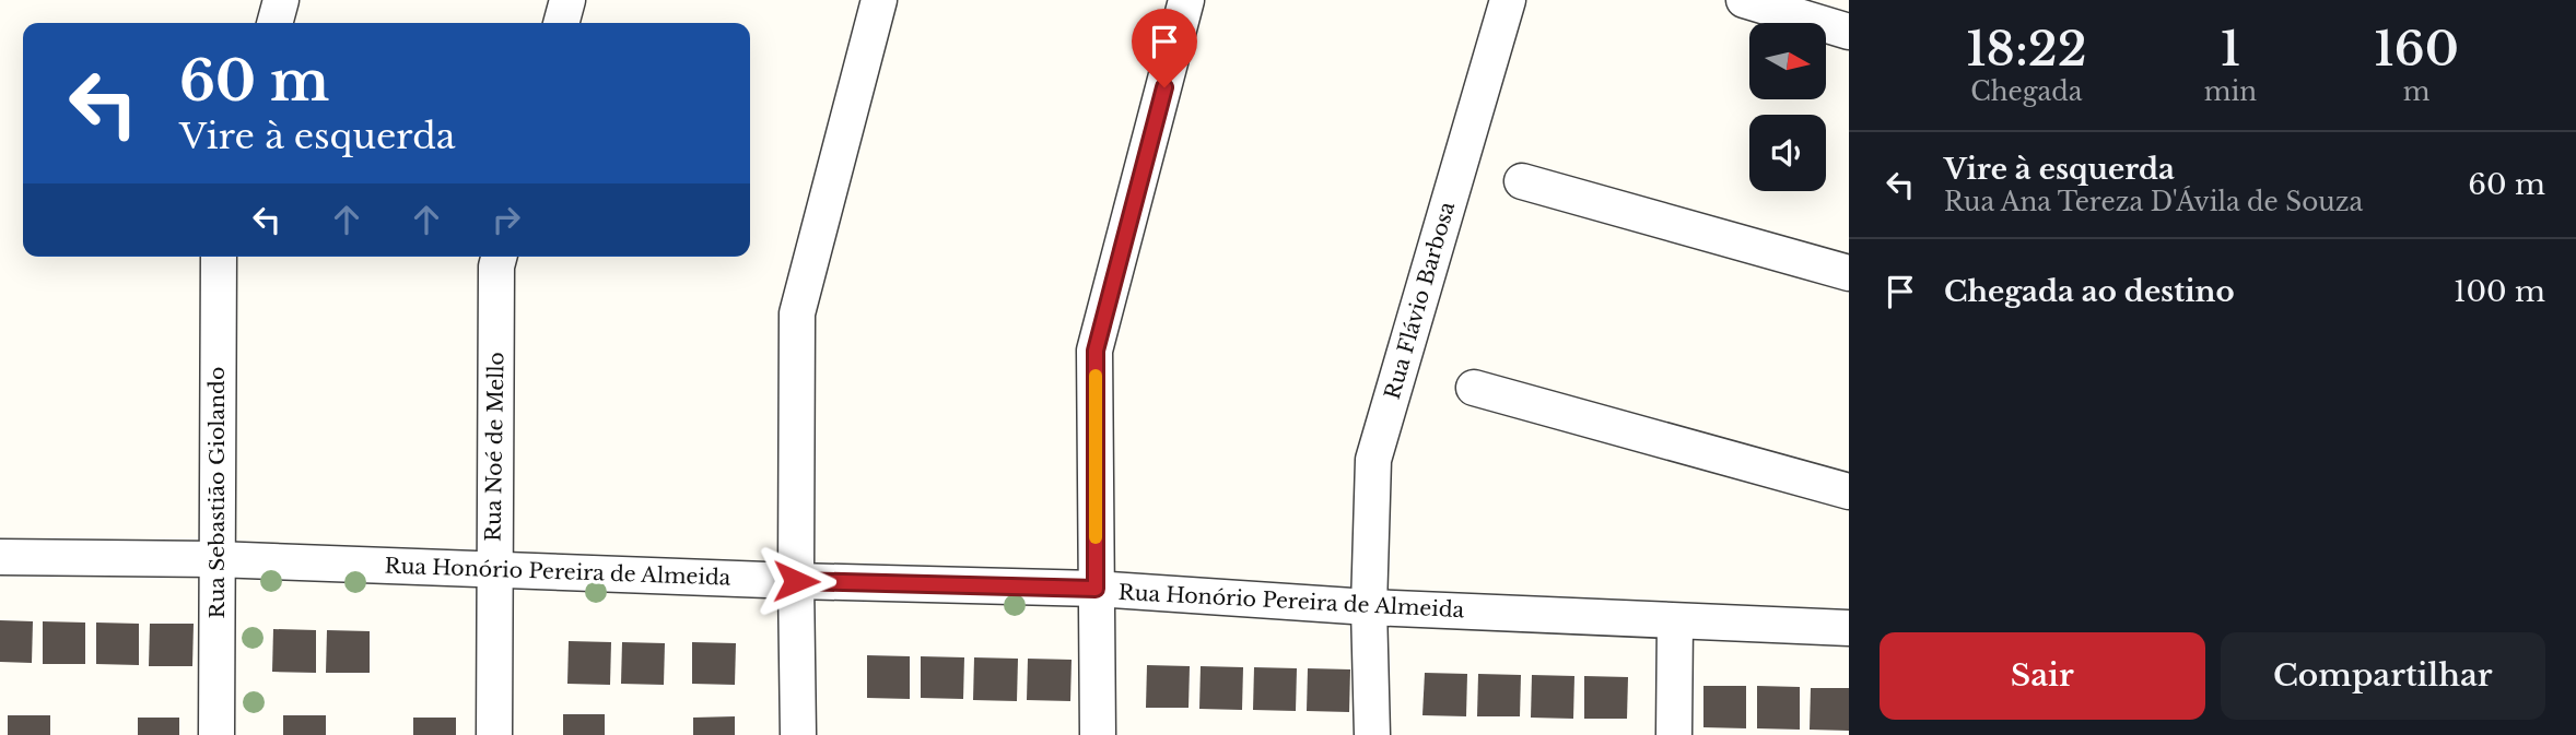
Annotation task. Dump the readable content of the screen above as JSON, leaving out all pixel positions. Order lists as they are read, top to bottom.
{
  "streets": {
    "street": [
      "Rua Flávio Barbosa",
      "Rua Noé de Mello",
      "Rua Sebastião Giolando",
      "Rua Honório Pereira de Almeida"
    ]
  },
  "crossings": [
    ["Rua Flávio Barbosa", "Rua Honório Pereira de Almeida"],
    ["Rua Noé de Mello", "Rua Honório Pereira de Almeida"],
    ["Rua Sebastião Giolando", "Rua Honório Pereira de Almeida"]
  ],
  "north": "right",
  "page": {
    "eta": [
      "18:22",
      "Chegada",
      "1",
      "min",
      "160",
      "m"
    ],
    "turn": ["60 m", "Vire à esquerda"],
    "list": [
      {
        "name": "Vire à esquerda",
        "note": "Rua Ana Tereza D'Ávila de Souza",
        "value": "60 m"
      },
      {
        "name": "Chegada ao destino",
        "value": "100 m"
      }
    ],
    "buttons": ["Sair", "Compartilhar"]
  }
}
